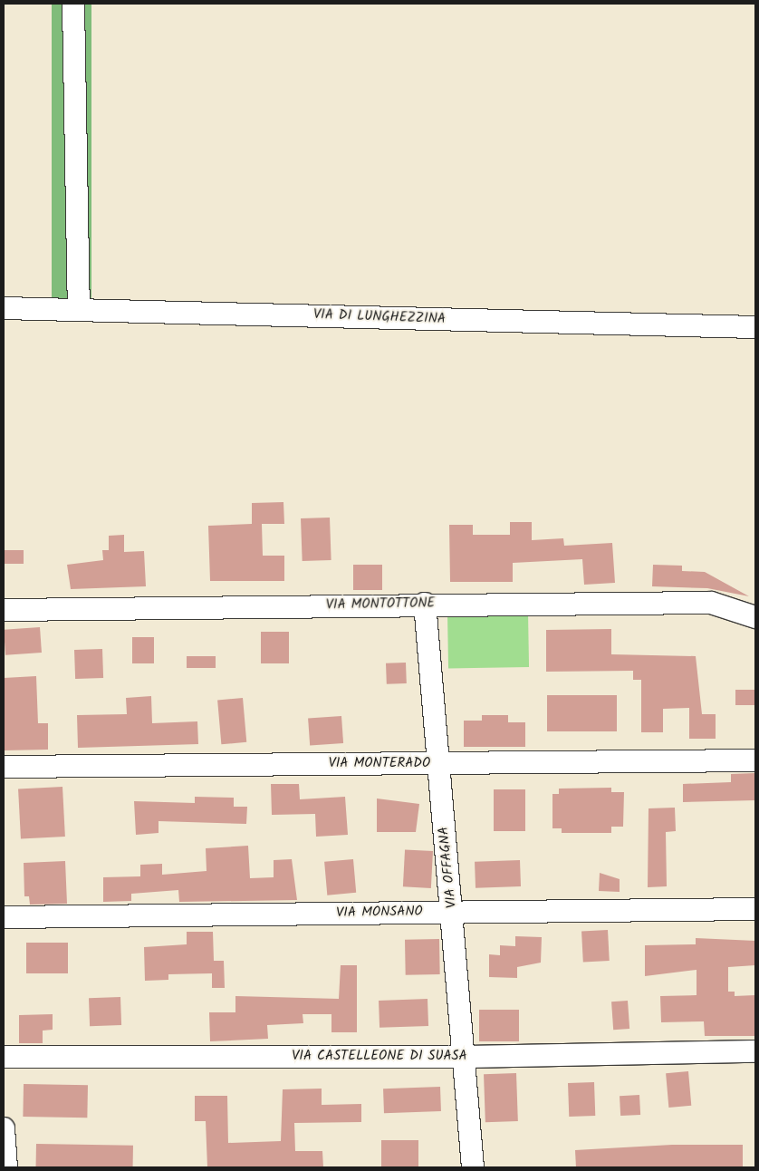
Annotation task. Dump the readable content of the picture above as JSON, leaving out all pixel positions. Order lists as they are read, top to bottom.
{
  "streets": {
    "street": [
      "VIA DI LUNGHEZZINA",
      "VIA MONTOTTONE",
      "VIA MONTERADO",
      "VIA OFFAGNA",
      "VIA MONSANO",
      "VIA CASTELLEONE DI SUASA"
    ]
  },
  "crossings": [
    ["VIA MONTOTTONE", "VIA OFFAGNA"],
    ["VIA MONTERADO", "VIA OFFAGNA"],
    ["VIA OFFAGNA", "VIA MONSANO"],
    ["VIA OFFAGNA", "VIA CASTELLEONE DI SUASA"]
  ]
}
